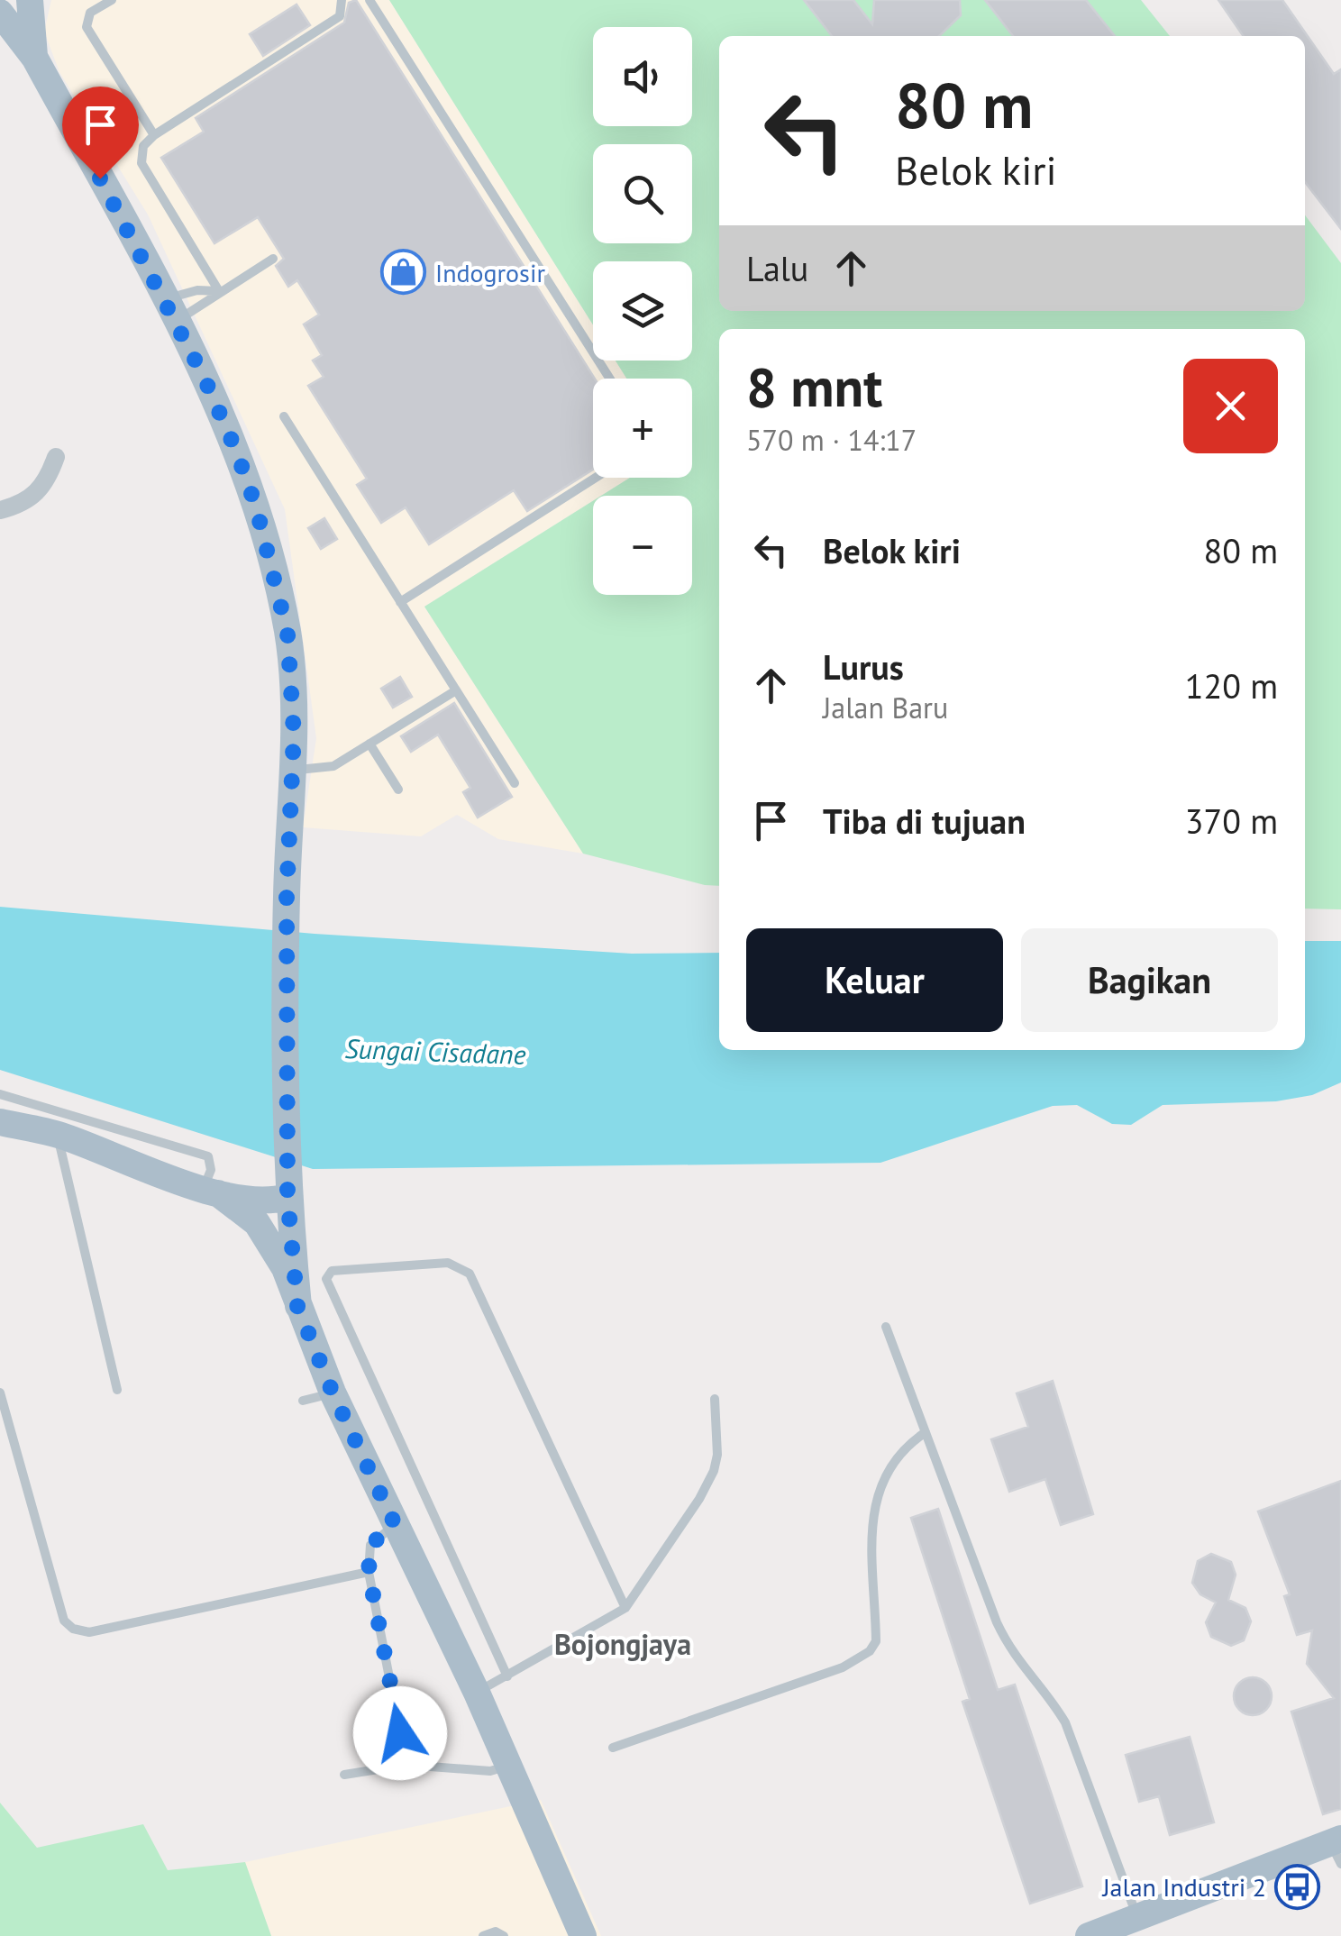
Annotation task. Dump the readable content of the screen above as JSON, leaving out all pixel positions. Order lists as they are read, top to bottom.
{
  "districts": ["Bojongjaya"],
  "water": ["Sungai Cisadane"],
  "places": {
    "shop": ["Indogrosir"],
    "bus stop": ["Jalan Industri 2"]
  },
  "page": {
    "map_buttons": ["+", "−"],
    "turn": ["80 m", "Belok kiri"],
    "then": "Lalu",
    "heading": ["8 mnt", "570 m · 14:17"],
    "list": [
      {
        "name": "Belok kiri",
        "value": "80 m"
      },
      {
        "name": "Lurus",
        "note": "Jalan Baru",
        "value": "120 m"
      },
      {
        "name": "Tiba di tujuan",
        "value": "370 m"
      }
    ],
    "buttons": ["Keluar", "Bagikan"]
  }
}
